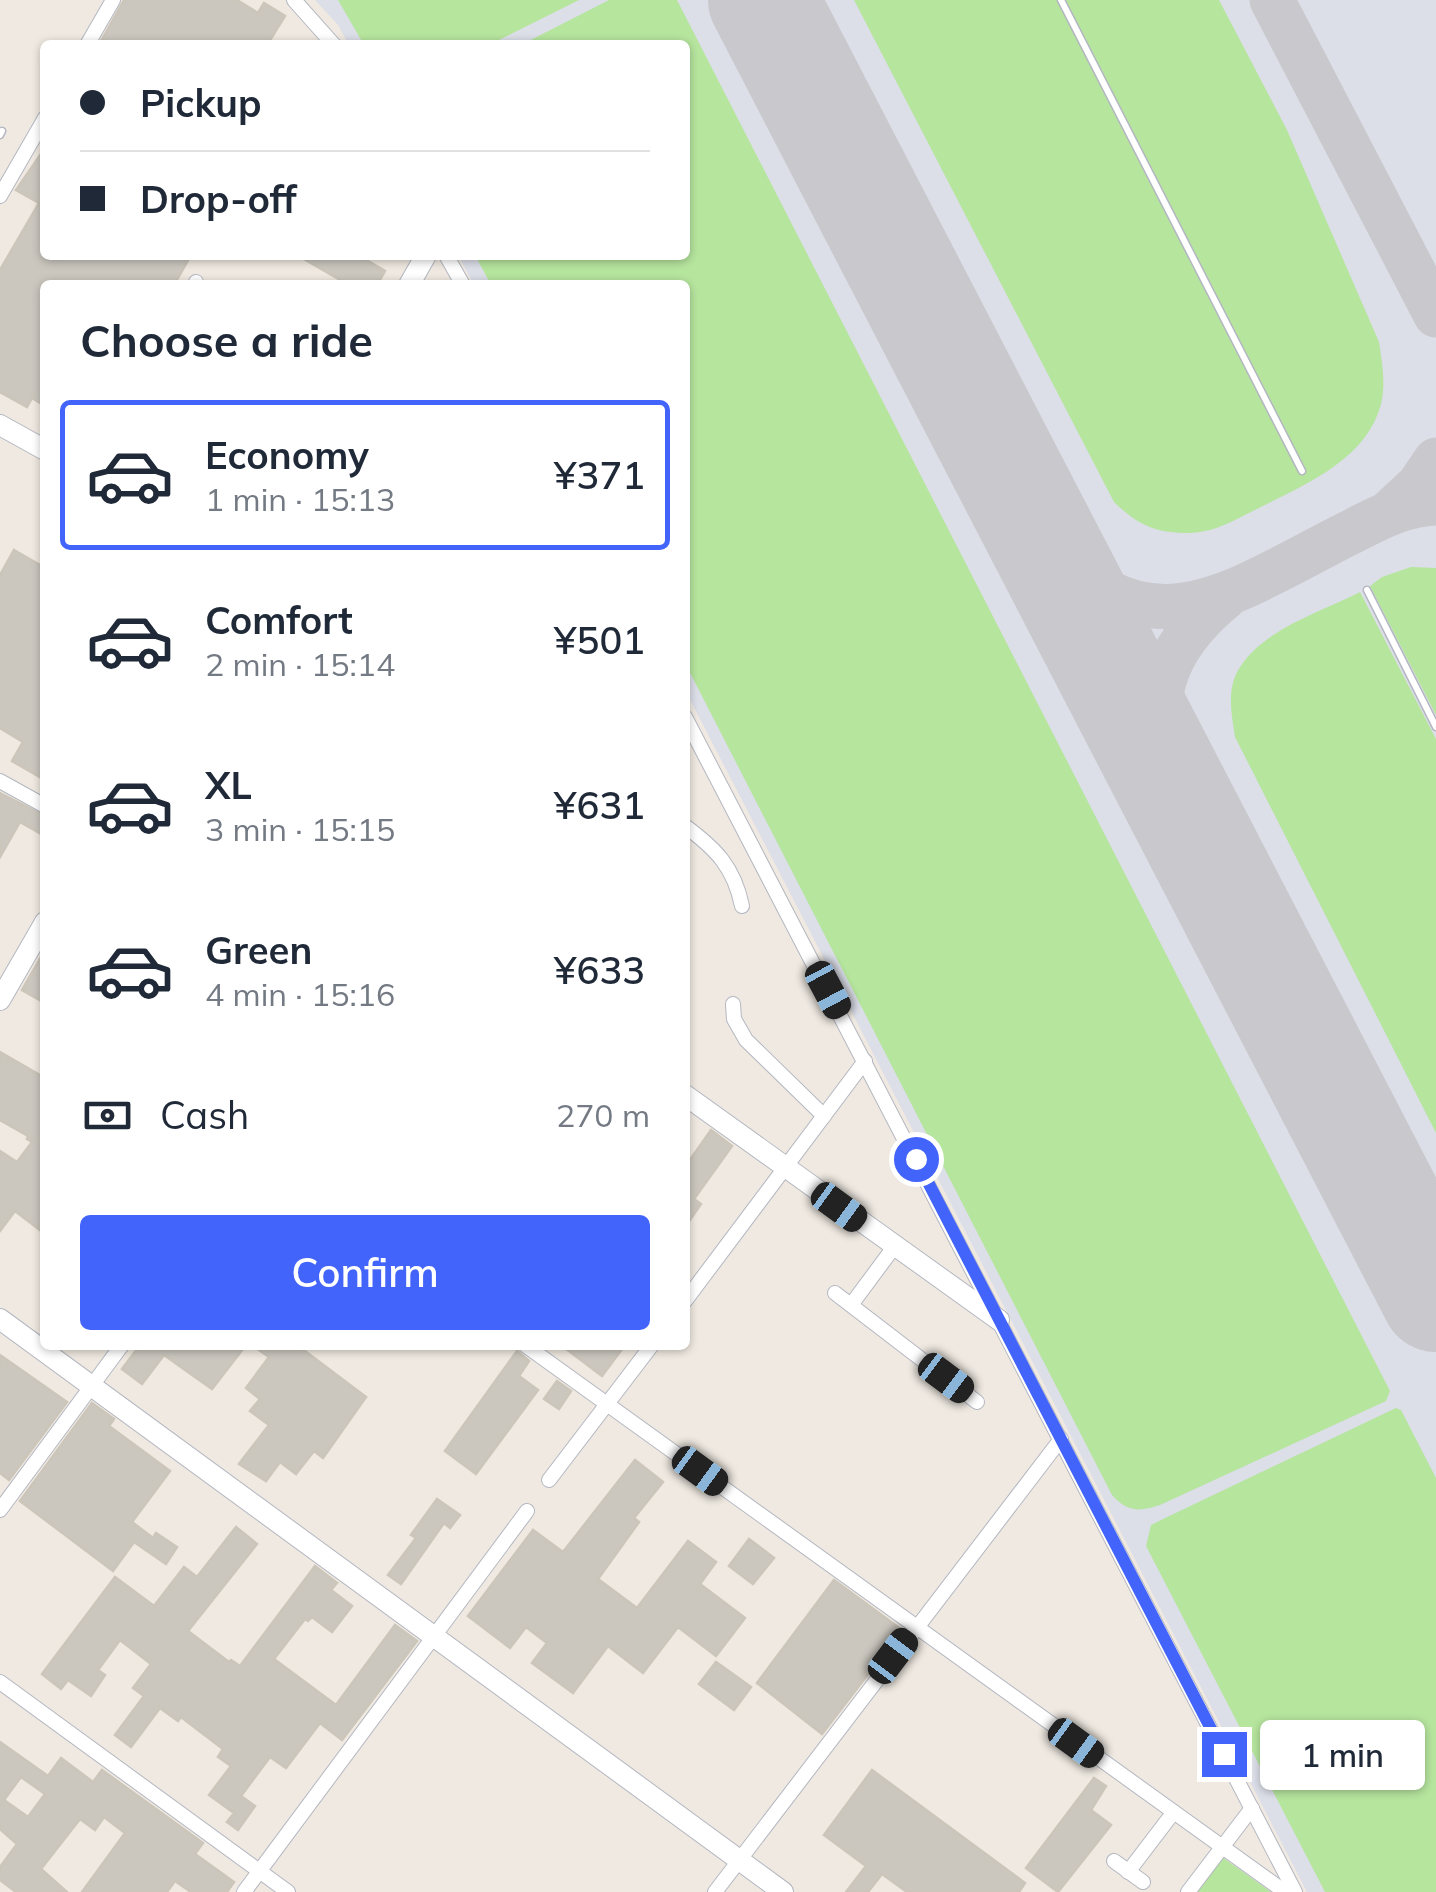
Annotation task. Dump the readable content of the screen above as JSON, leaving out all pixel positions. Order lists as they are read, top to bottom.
{
  "page": {
    "banner": ["Pickup", "Drop-off"],
    "heading": "Choose a ride",
    "list": [
      {
        "name": "Economy",
        "note": "1 min · 15:13",
        "value": "¥371"
      },
      {
        "name": "Comfort",
        "note": "2 min · 15:14",
        "value": "¥501"
      },
      {
        "name": "XL",
        "note": "3 min · 15:15",
        "value": "¥631"
      },
      {
        "name": "Green",
        "note": "4 min · 15:16",
        "value": "¥633"
      }
    ],
    "pay": ["Cash", "270 m"],
    "buttons": "Confirm",
    "bubble": "1 min"
  }
}
